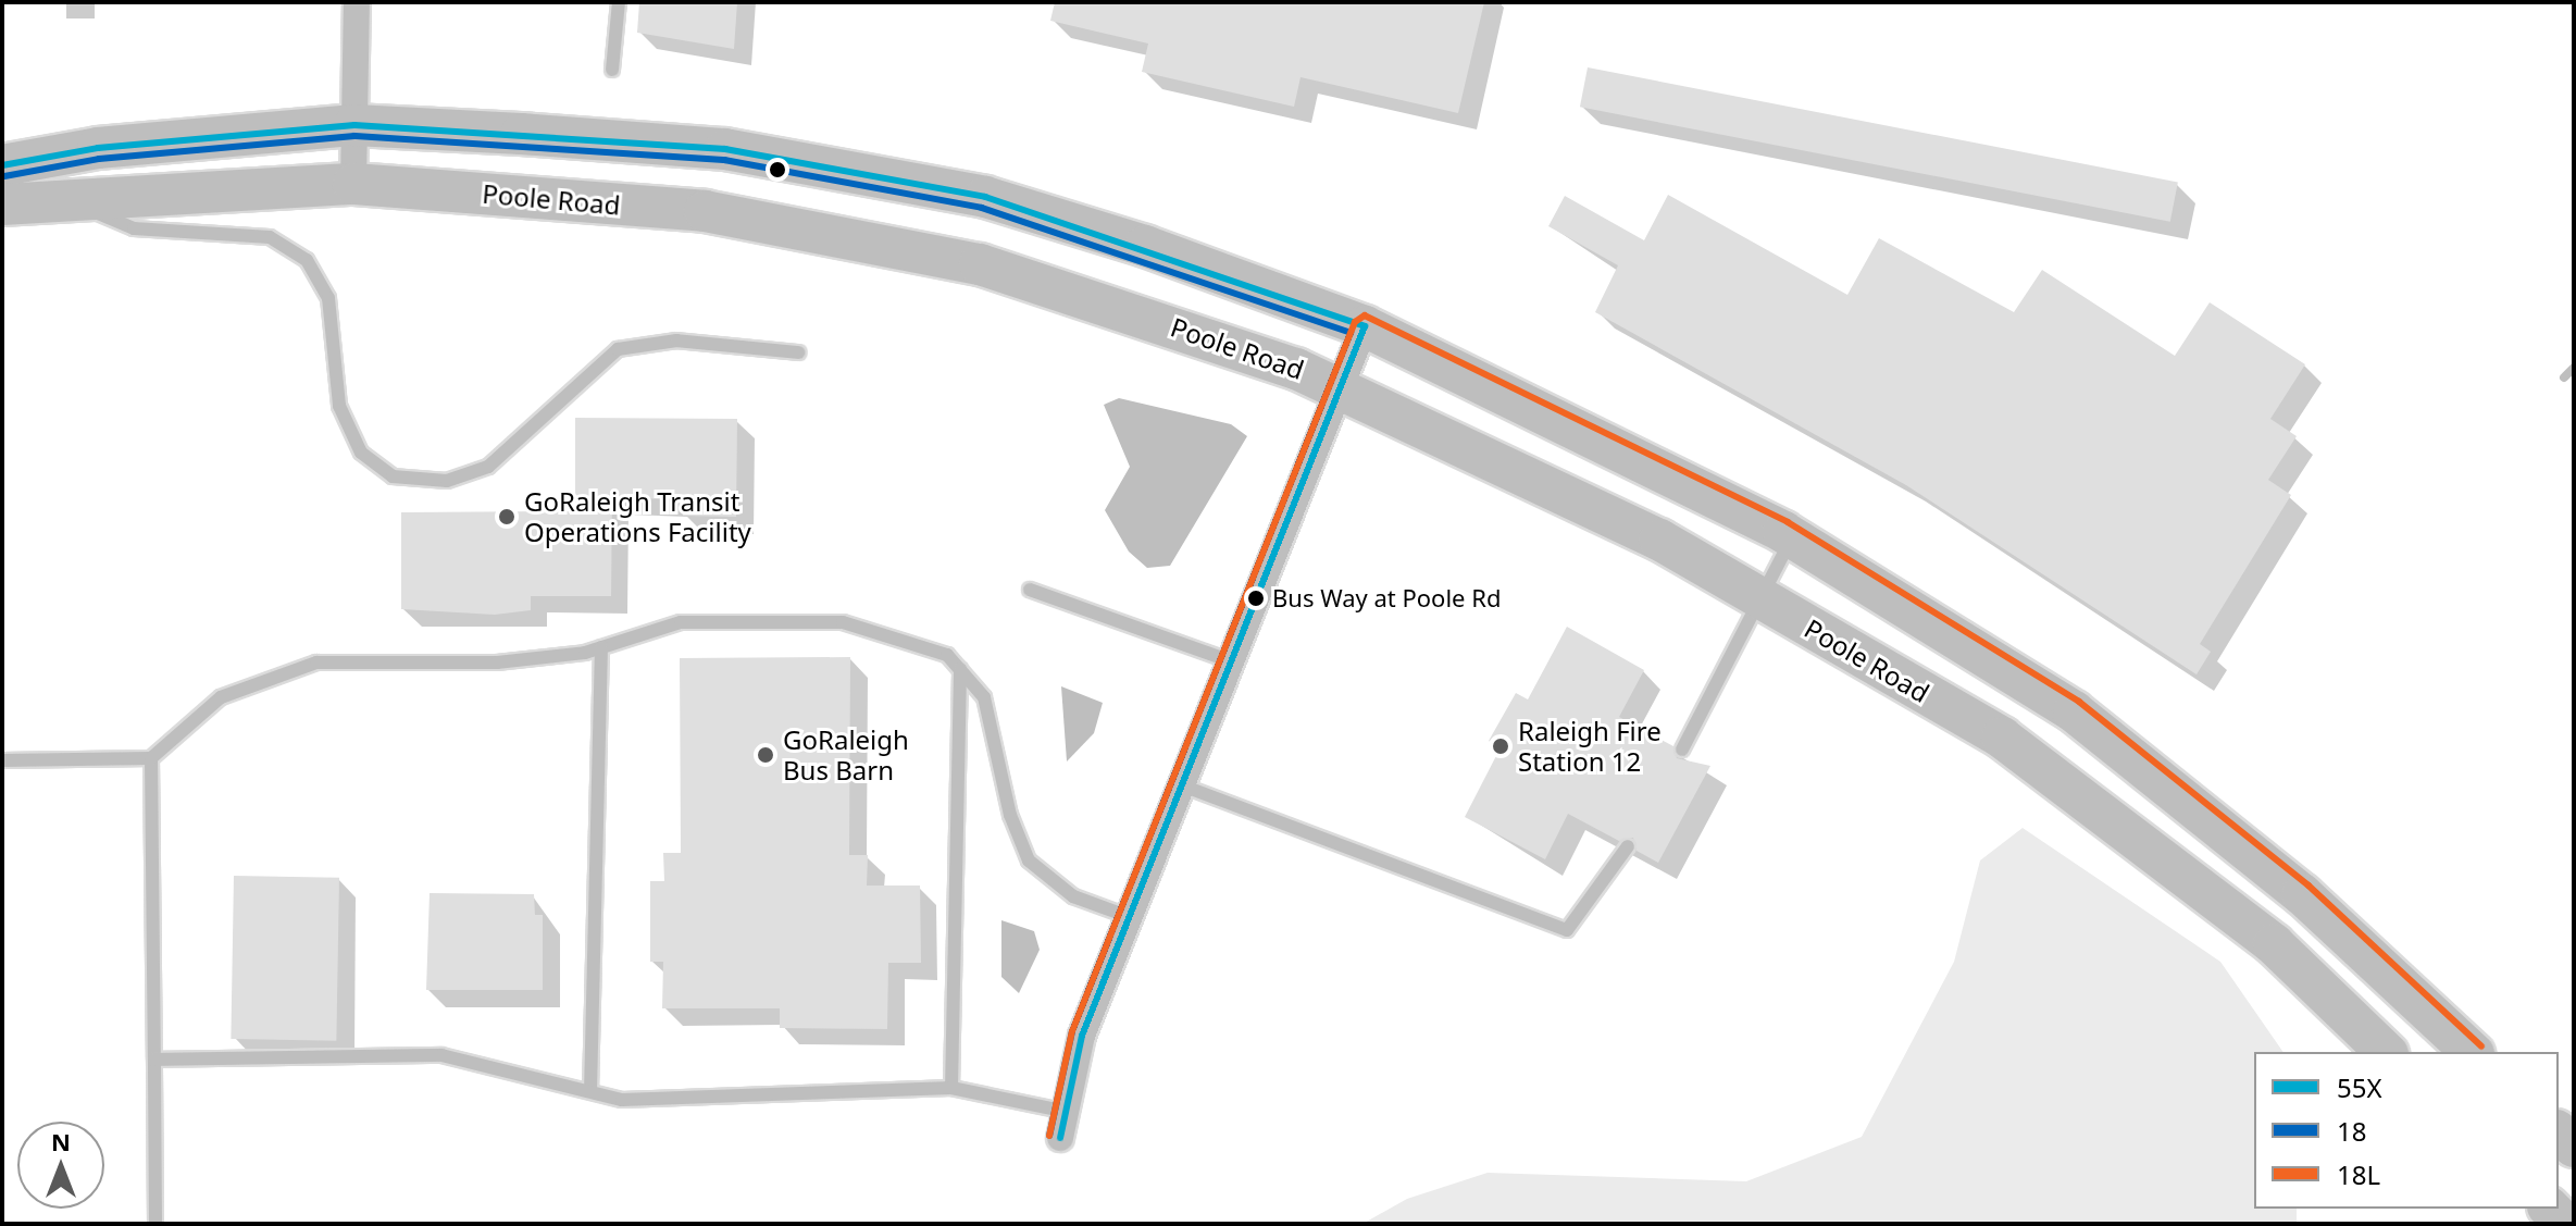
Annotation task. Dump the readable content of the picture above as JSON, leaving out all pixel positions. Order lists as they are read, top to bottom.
{
  "streets": {
    "main road": ["Poole Road"]
  },
  "places": [
    "GoRaleigh Transit Operations Facility",
    "Bus Way at Poole Rd",
    "Raleigh Fire Station 12",
    "GoRaleigh Bus Barn"
  ],
  "lines": ["transit line 55X", "transit line 18", "transit line 18L"],
  "legend": ["55X", "18", "18L"],
  "north": "top"
}
